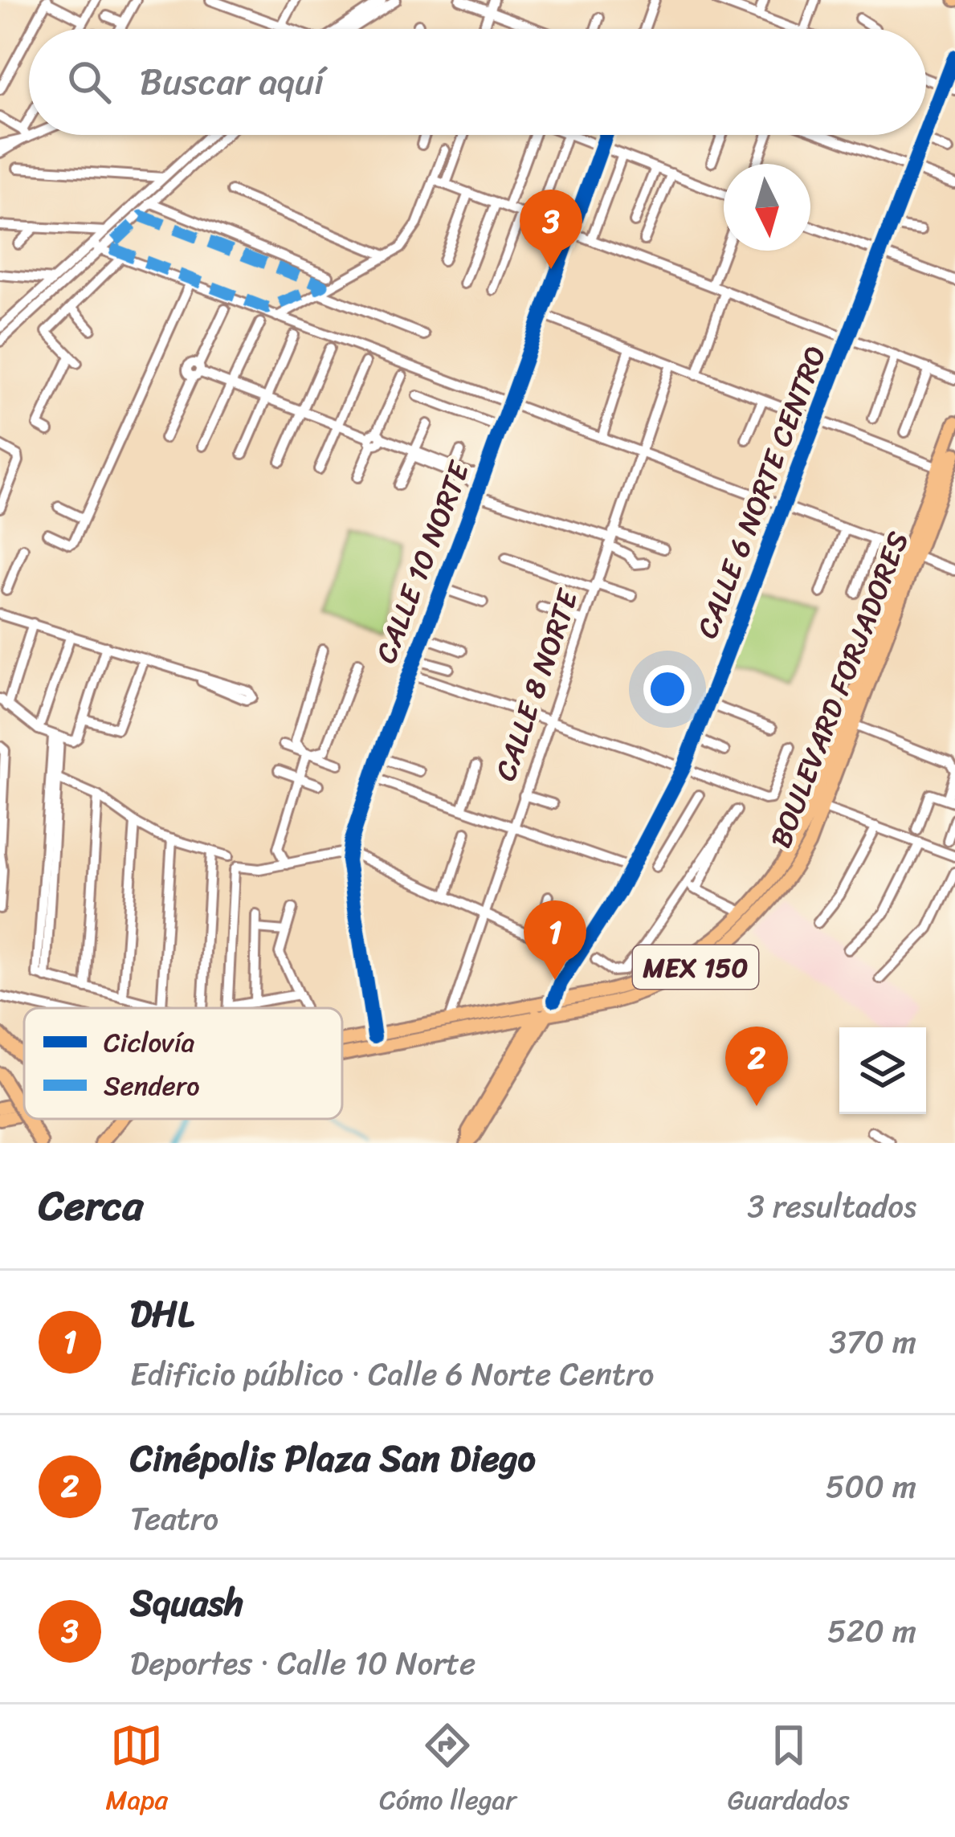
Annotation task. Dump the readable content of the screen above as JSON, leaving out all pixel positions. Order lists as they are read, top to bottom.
{
  "streets": {
    "main road": ["BOULEVARD FORJADORES", "MEX 150"],
    "street": ["CALLE 6 NORTE CENTRO", "CALLE 10 NORTE", "CALLE 8 NORTE"]
  },
  "crossings": [
    ["CALLE 6 NORTE CENTRO", "BOULEVARD FORJADORES"],
    ["CALLE 6 NORTE CENTRO", "MEX 150"],
    ["CALLE 10 NORTE", "MEX 150"],
    ["CALLE 8 NORTE", "MEX 150"],
    ["BOULEVARD FORJADORES", "MEX 150"]
  ],
  "legend": ["Ciclovía", "Sendero"],
  "north": "bottom",
  "page": {
    "search": "Buscar aquí",
    "pins": ["3", "1", "2"],
    "heading": ["Cerca", "3 resultados"],
    "list": [
      {
        "mark": "1",
        "name": "DHL",
        "note": "Edificio público · Calle 6 Norte Centro",
        "value": "370 m"
      },
      {
        "mark": "2",
        "name": "Cinépolis Plaza San Diego",
        "note": "Teatro",
        "value": "500 m"
      },
      {
        "mark": "3",
        "name": "Squash",
        "note": "Deportes · Calle 10 Norte",
        "value": "520 m"
      }
    ],
    "nav": ["Mapa", "Cómo llegar", "Guardados"]
  }
}
